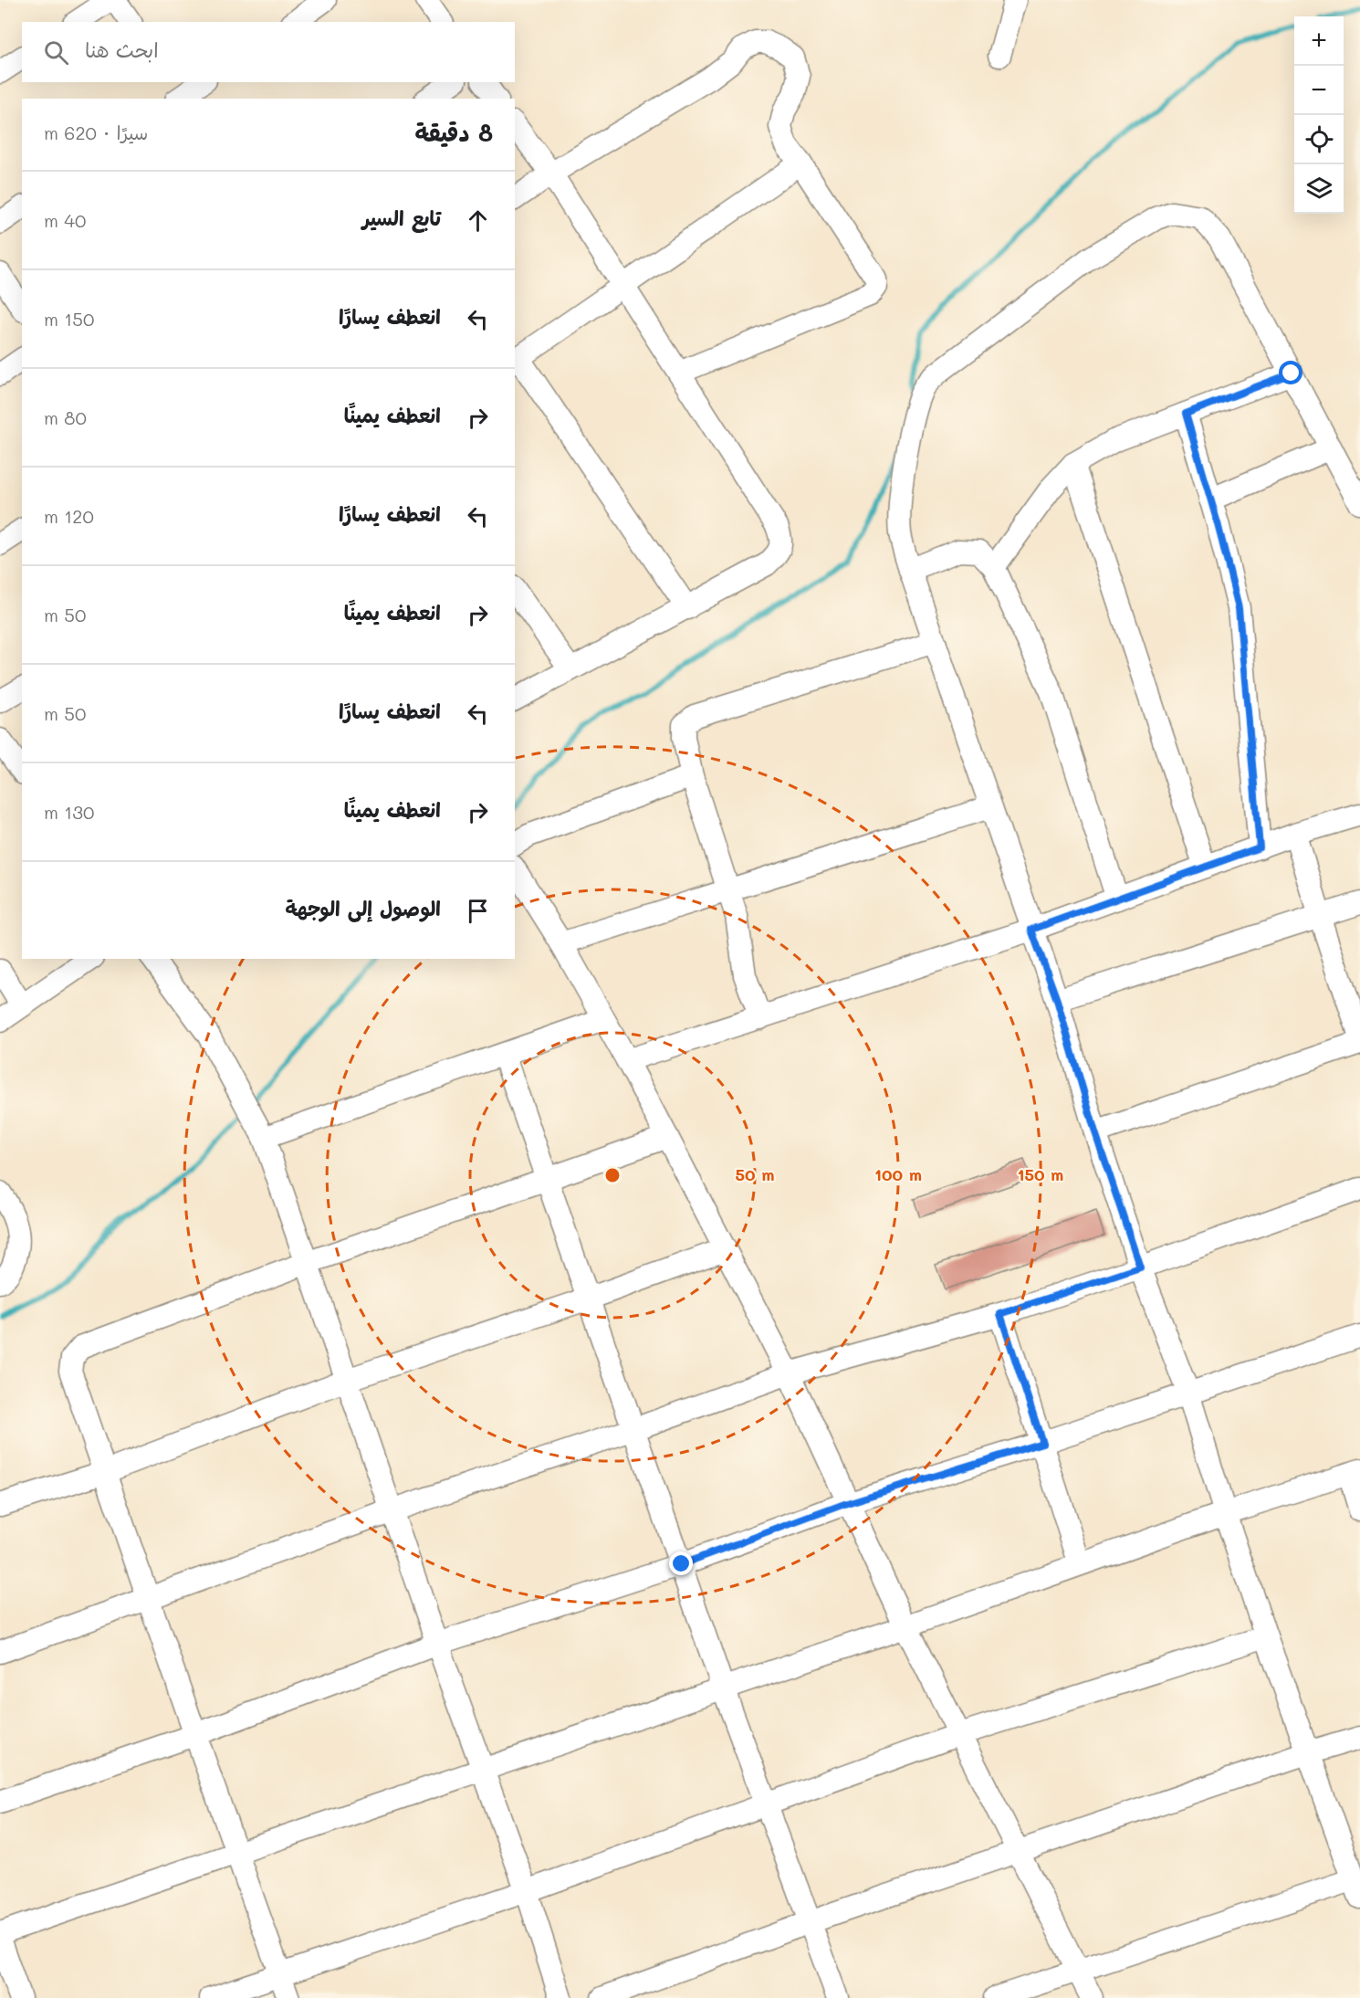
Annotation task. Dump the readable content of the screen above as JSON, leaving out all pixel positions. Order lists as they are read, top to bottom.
{
  "page": {
    "map_buttons": ["+", "−"],
    "search": "ابحث هنا",
    "heading": ["8 دقيقة", "سيرًا · 620 m"],
    "list": [
      ["تابع السير", "40 m"],
      ["انعطف يسارًا", "150 m"],
      ["انعطف يمينًا", "80 m"],
      ["انعطف يسارًا", "120 m"],
      ["انعطف يمينًا", "50 m"],
      ["انعطف يسارًا", "50 m"],
      ["انعطف يمينًا", "130 m"],
      "الوصول إلى الوجهة"
    ]
  },
  "rings": ["50 m", "100 m", "150 m"]
}
